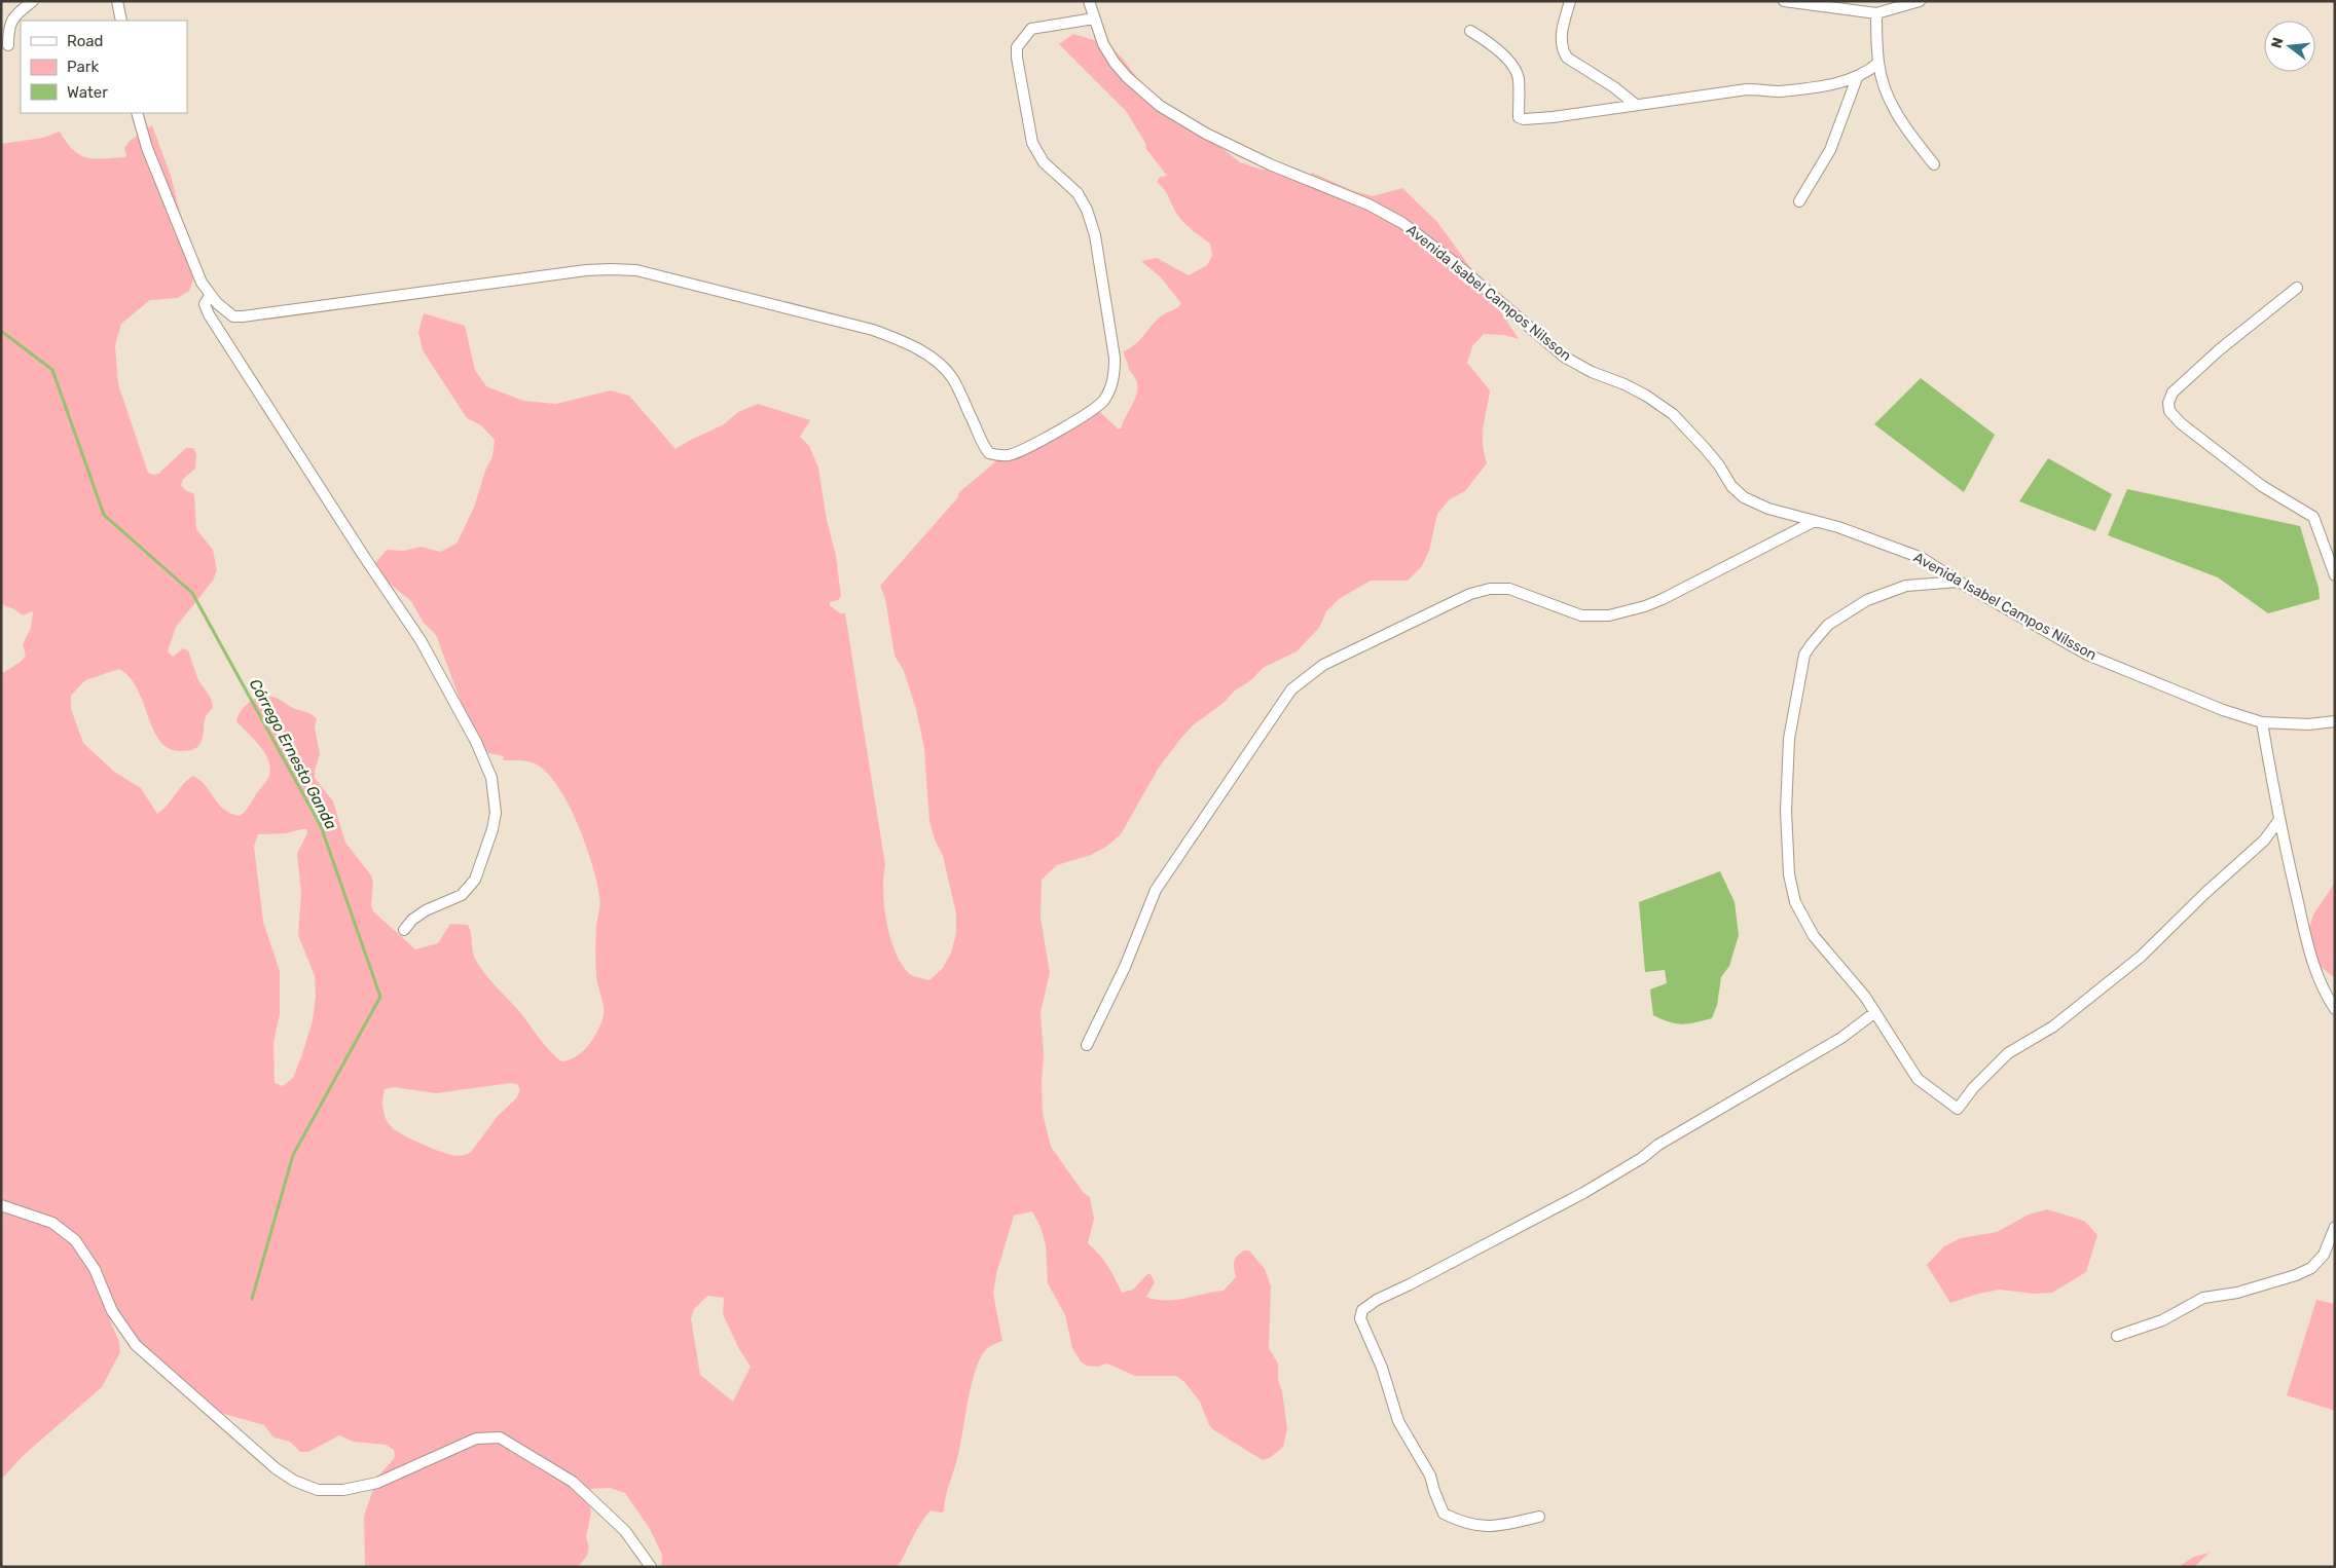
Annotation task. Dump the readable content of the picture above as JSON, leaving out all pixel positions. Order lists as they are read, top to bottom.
{
  "streets": {
    "street": ["Avenida Isabel Campos Nilsson"]
  },
  "water": ["Córrego Ernesto Ganda"],
  "legend": ["Road", "Park", "Water"],
  "north": "left"
}
